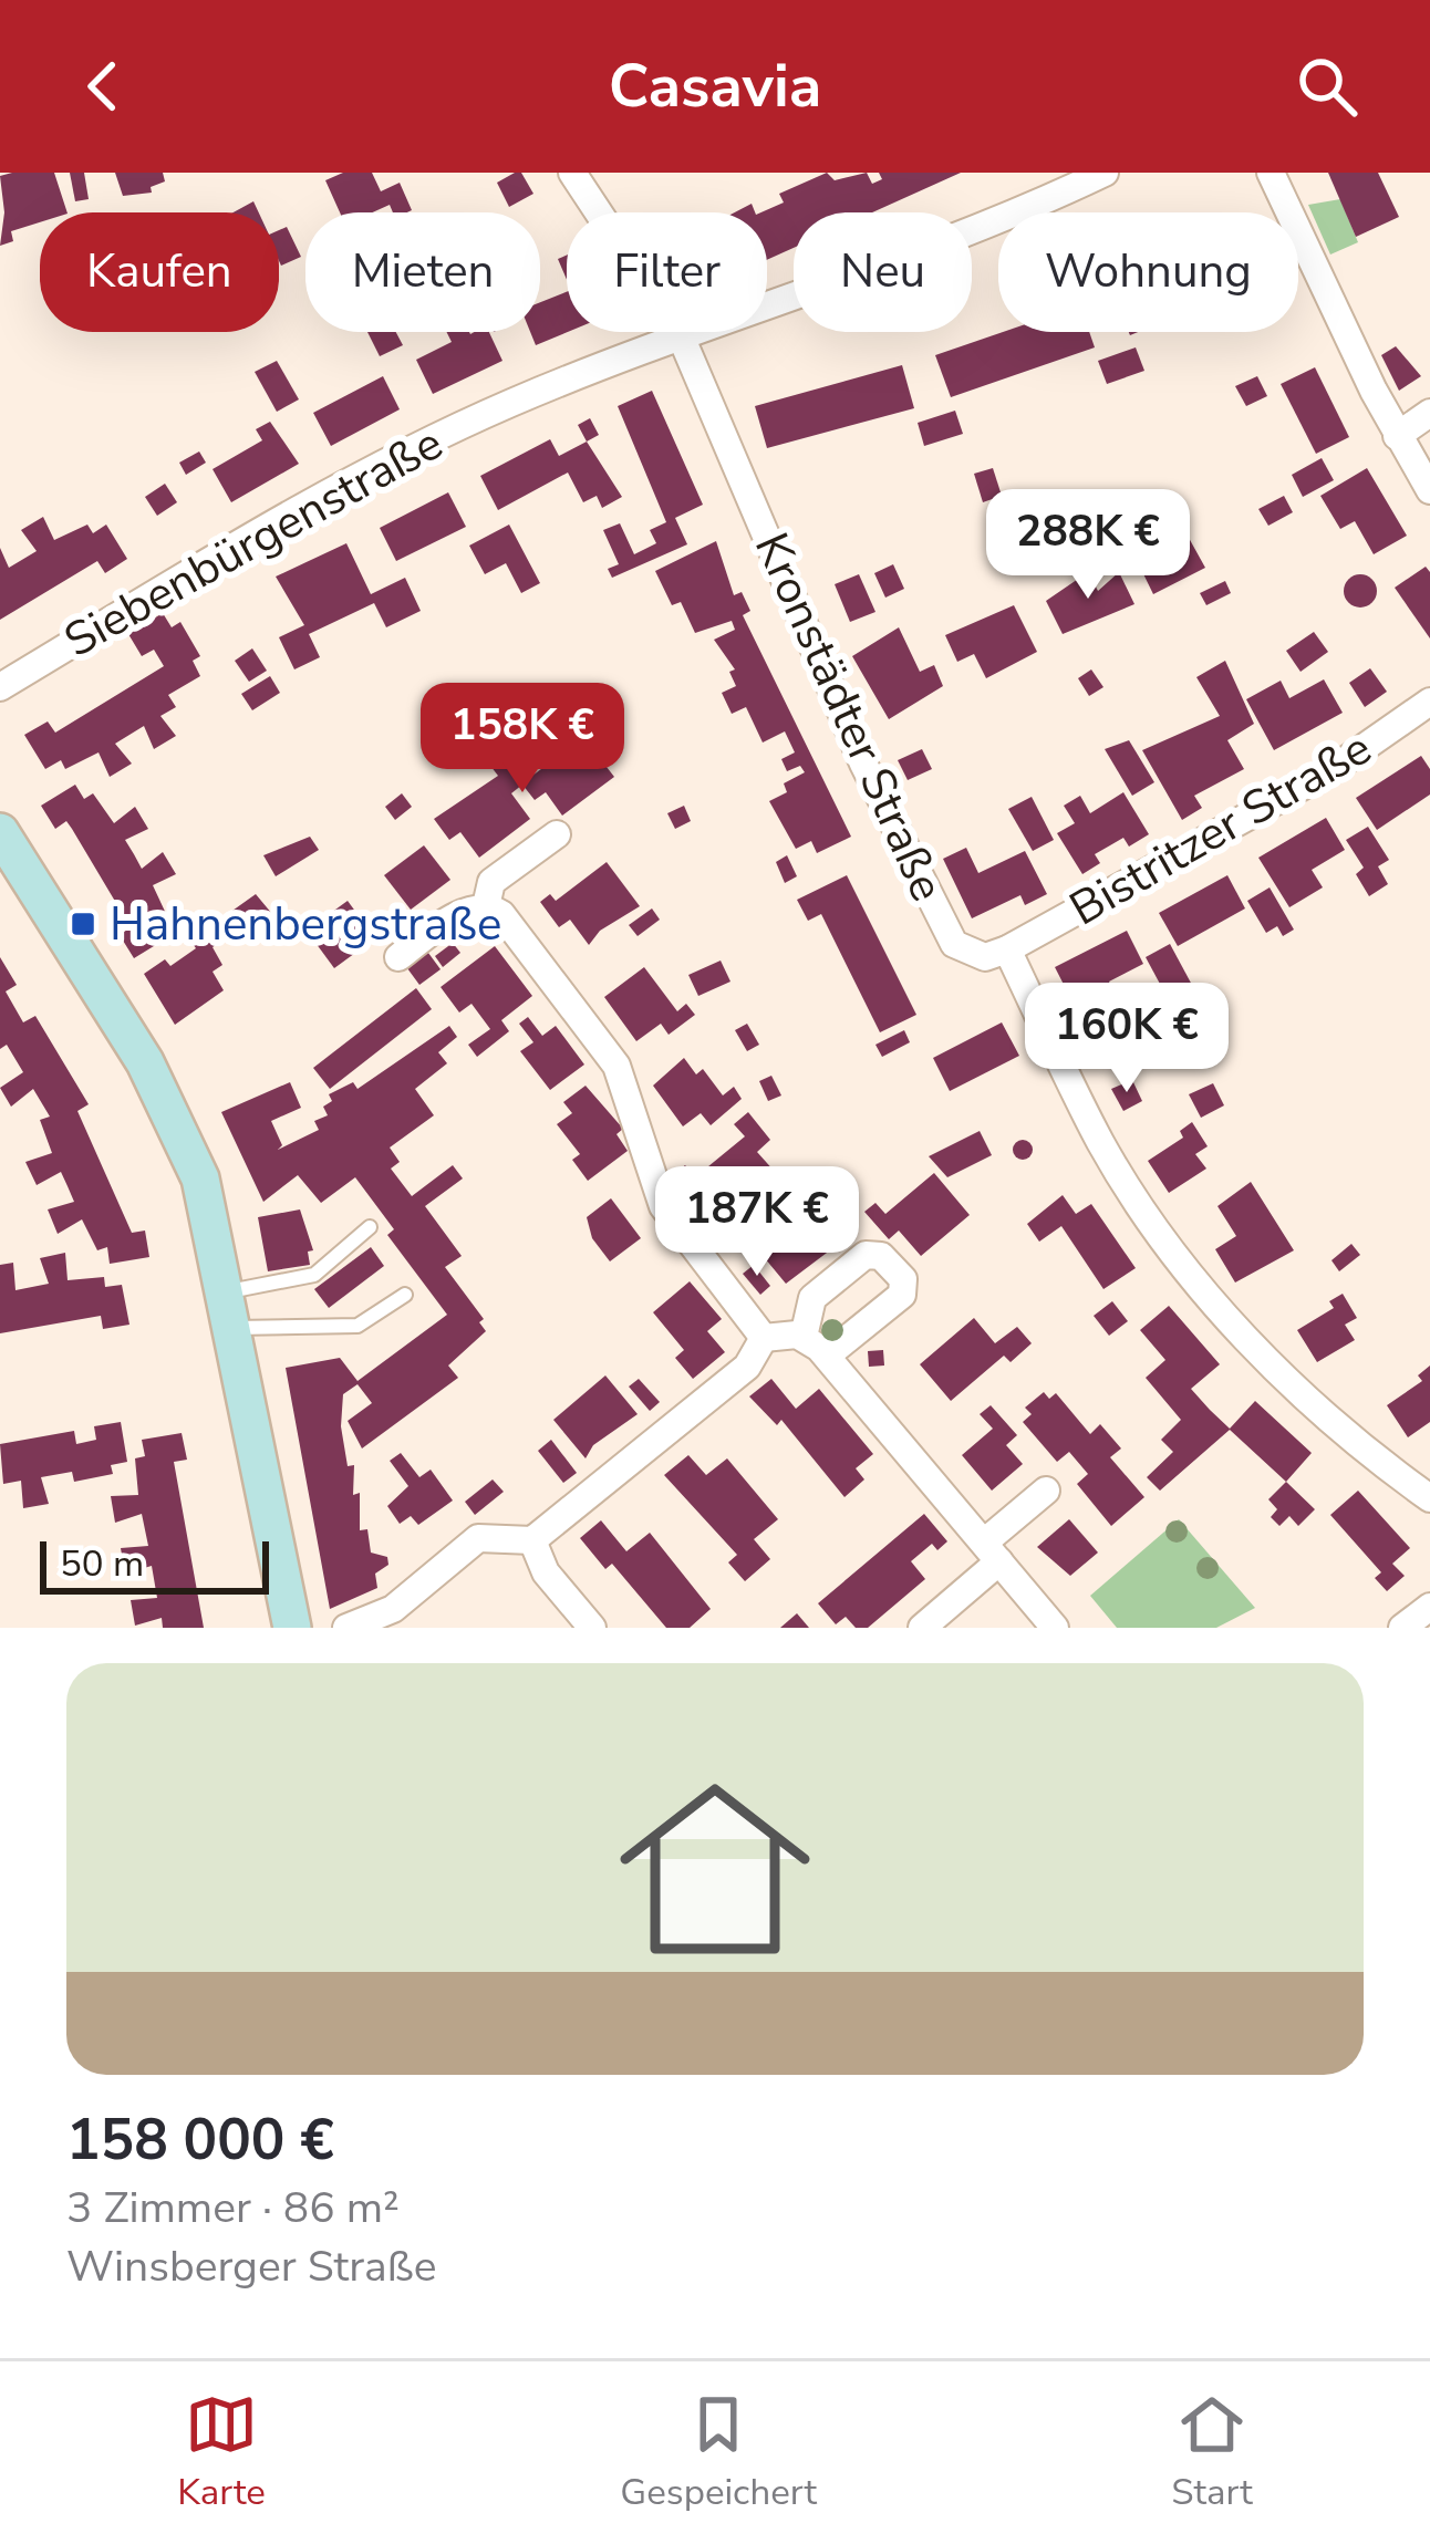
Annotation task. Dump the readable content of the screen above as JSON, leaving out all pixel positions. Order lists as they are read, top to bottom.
{
  "streets": {
    "street": ["Siebenbürgenstraße", "Kronstädter Straße", "Bistritzer Straße"]
  },
  "crossings": [
    ["Siebenbürgenstraße", "Kronstädter Straße"],
    ["Kronstädter Straße", "Bistritzer Straße"]
  ],
  "places": {
    "transit": ["Hahnenbergstraße"]
  },
  "scale_bar": "50 m",
  "page": {
    "header": "Casavia",
    "chip": [
      "Kaufen",
      "Mieten",
      "Filter",
      "Neu",
      "Wohnung"
    ],
    "price": [
      "288K €",
      "158K €",
      "160K €",
      "187K €"
    ],
    "scale": "50 m",
    "list": [
      {
        "name": "158 000 €",
        "note": "3 Zimmer · 86 m² · Winsberger Straße"
      }
    ],
    "tabs": ["Karte", "Gespeichert", "Start"]
  }
}
